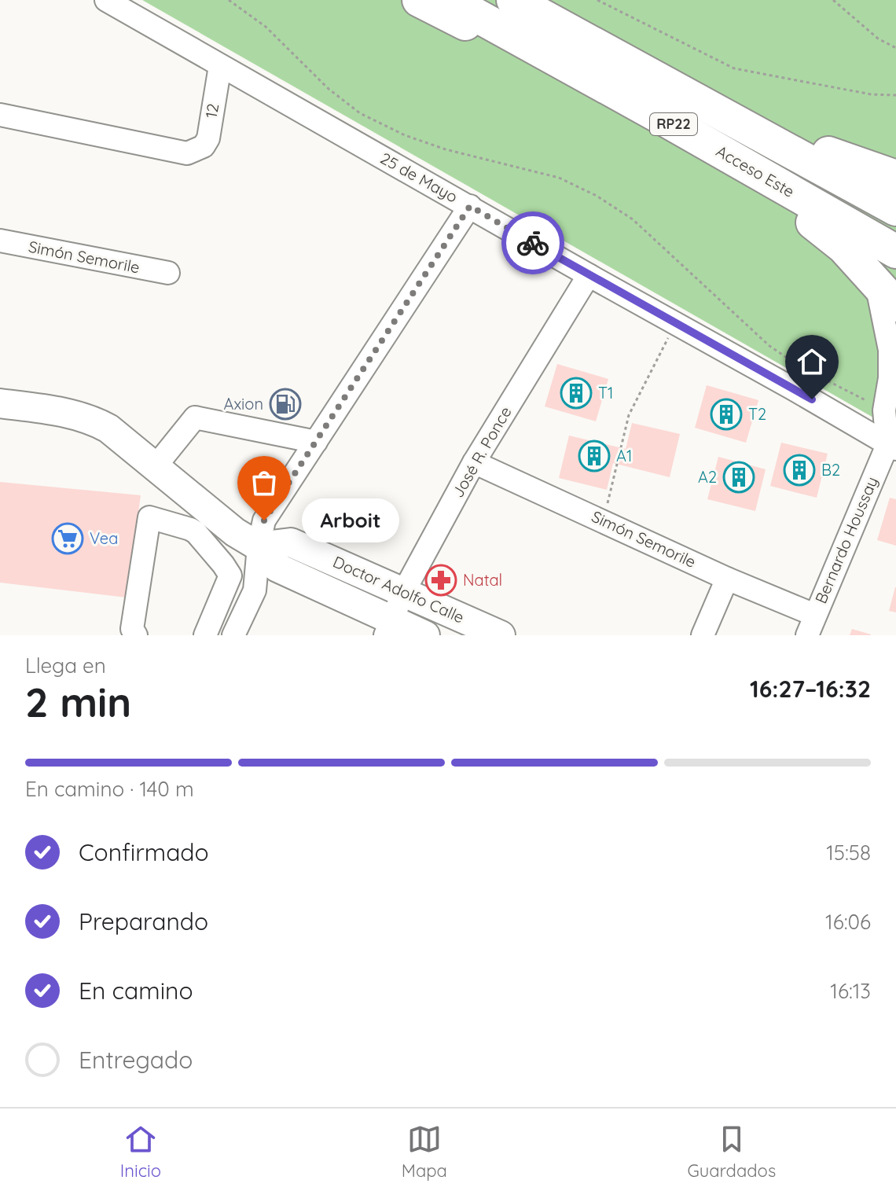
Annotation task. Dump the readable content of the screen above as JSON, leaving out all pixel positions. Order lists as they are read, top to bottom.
{
  "streets": {
    "highway": ["RP22", "Acceso Este"],
    "main road": ["Doctor Adolfo Calle"],
    "street": [
      "12",
      "25 de Mayo",
      "Simón Semorile",
      "José R. Ponce",
      "Bernardo Houssay"
    ]
  },
  "crossings": [
    ["12", "25 de Mayo"],
    ["25 de Mayo", "José R. Ponce"],
    ["25 de Mayo", "Bernardo Houssay"],
    ["Simón Semorile", "José R. Ponce"],
    ["Simón Semorile", "Bernardo Houssay"],
    ["José R. Ponce", "Doctor Adolfo Calle"]
  ],
  "places": {
    "building": [
      "T1",
      "T2",
      "A1",
      "B2",
      "A2"
    ],
    "fuel station": ["Axion"],
    "other": ["Arboit"],
    "supermarket": ["Vea"],
    "pharmacy": ["Natal"]
  },
  "page": {
    "bubble": "Arboit",
    "heading": ["2 min", "Llega en", "16:27–16:32"],
    "bar": "En camino · 140 m",
    "list": [
      ["Confirmado", "15:58"],
      ["Preparando", "16:06"],
      ["En camino", "16:13"],
      "Entregado"
    ],
    "tabs": ["Inicio", "Mapa", "Guardados"]
  }
}
